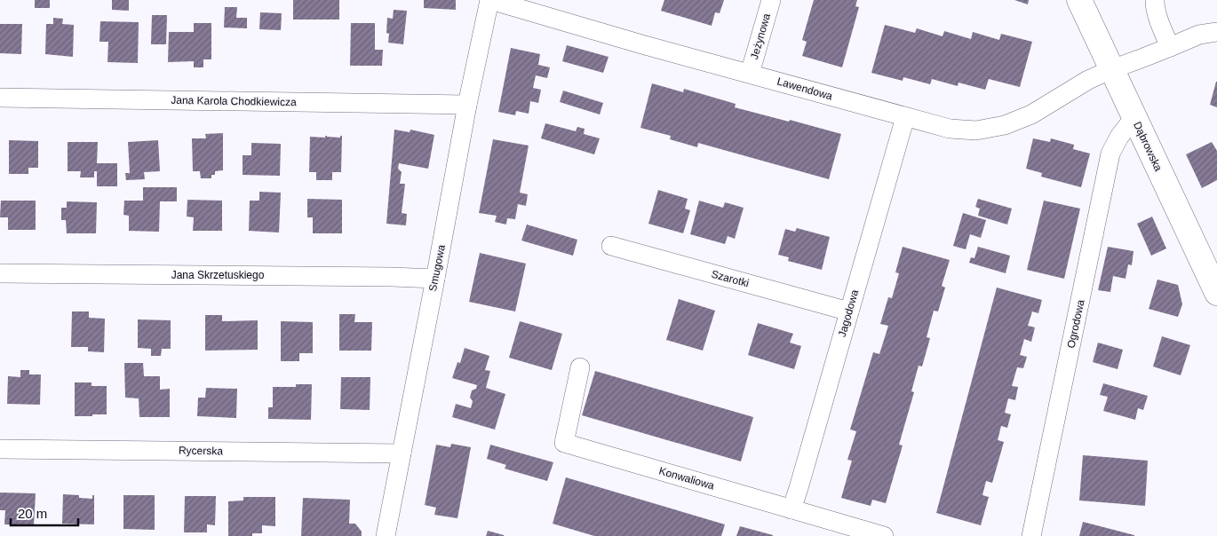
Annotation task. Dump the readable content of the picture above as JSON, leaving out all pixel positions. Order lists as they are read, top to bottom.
{
  "streets": {
    "street": [
      "Jeżynowa",
      "Lawendowa",
      "Jana Karola Chodkiewicza",
      "Dąbrowska",
      "Smugowa",
      "Jana Skrzetuskiego",
      "Szarotki",
      "Jagodowa",
      "Ogrodowa",
      "Rycerska",
      "Konwaliowa"
    ]
  },
  "crossings": [
    ["Jeżynowa", "Lawendowa"],
    ["Lawendowa", "Dąbrowska"],
    ["Lawendowa", "Smugowa"],
    ["Lawendowa", "Jagodowa"],
    ["Jana Karola Chodkiewicza", "Smugowa"],
    ["Dąbrowska", "Ogrodowa"],
    ["Smugowa", "Jana Skrzetuskiego"],
    ["Smugowa", "Rycerska"],
    ["Szarotki", "Jagodowa"],
    ["Jagodowa", "Konwaliowa"]
  ],
  "scale_bar": "20 m"
}
